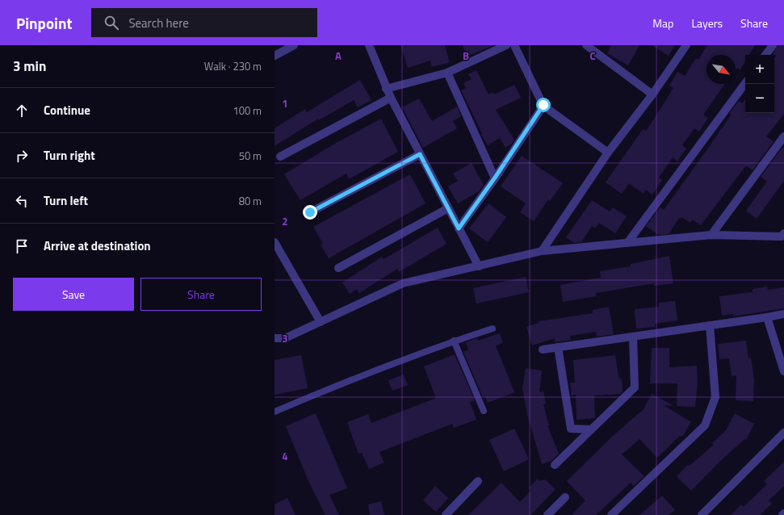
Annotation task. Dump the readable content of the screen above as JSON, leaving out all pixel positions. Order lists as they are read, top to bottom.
{
  "north": "bottom right",
  "page": {
    "header": "Pinpoint",
    "search": "Search here",
    "nav": ["Map", "Layers", "Share"],
    "heading": ["3 min", "Walk · 230 m"],
    "map_buttons": ["+", "−"],
    "list": [
      ["Continue", "100 m"],
      ["Turn right", "50 m"],
      ["Turn left", "80 m"],
      "Arrive at destination"
    ],
    "buttons": ["Save", "Share"]
  },
  "grid": {
    "columns": ["A", "B", "C"],
    "rows": [
      "1",
      "2",
      "3",
      "4"
    ]
  }
}
